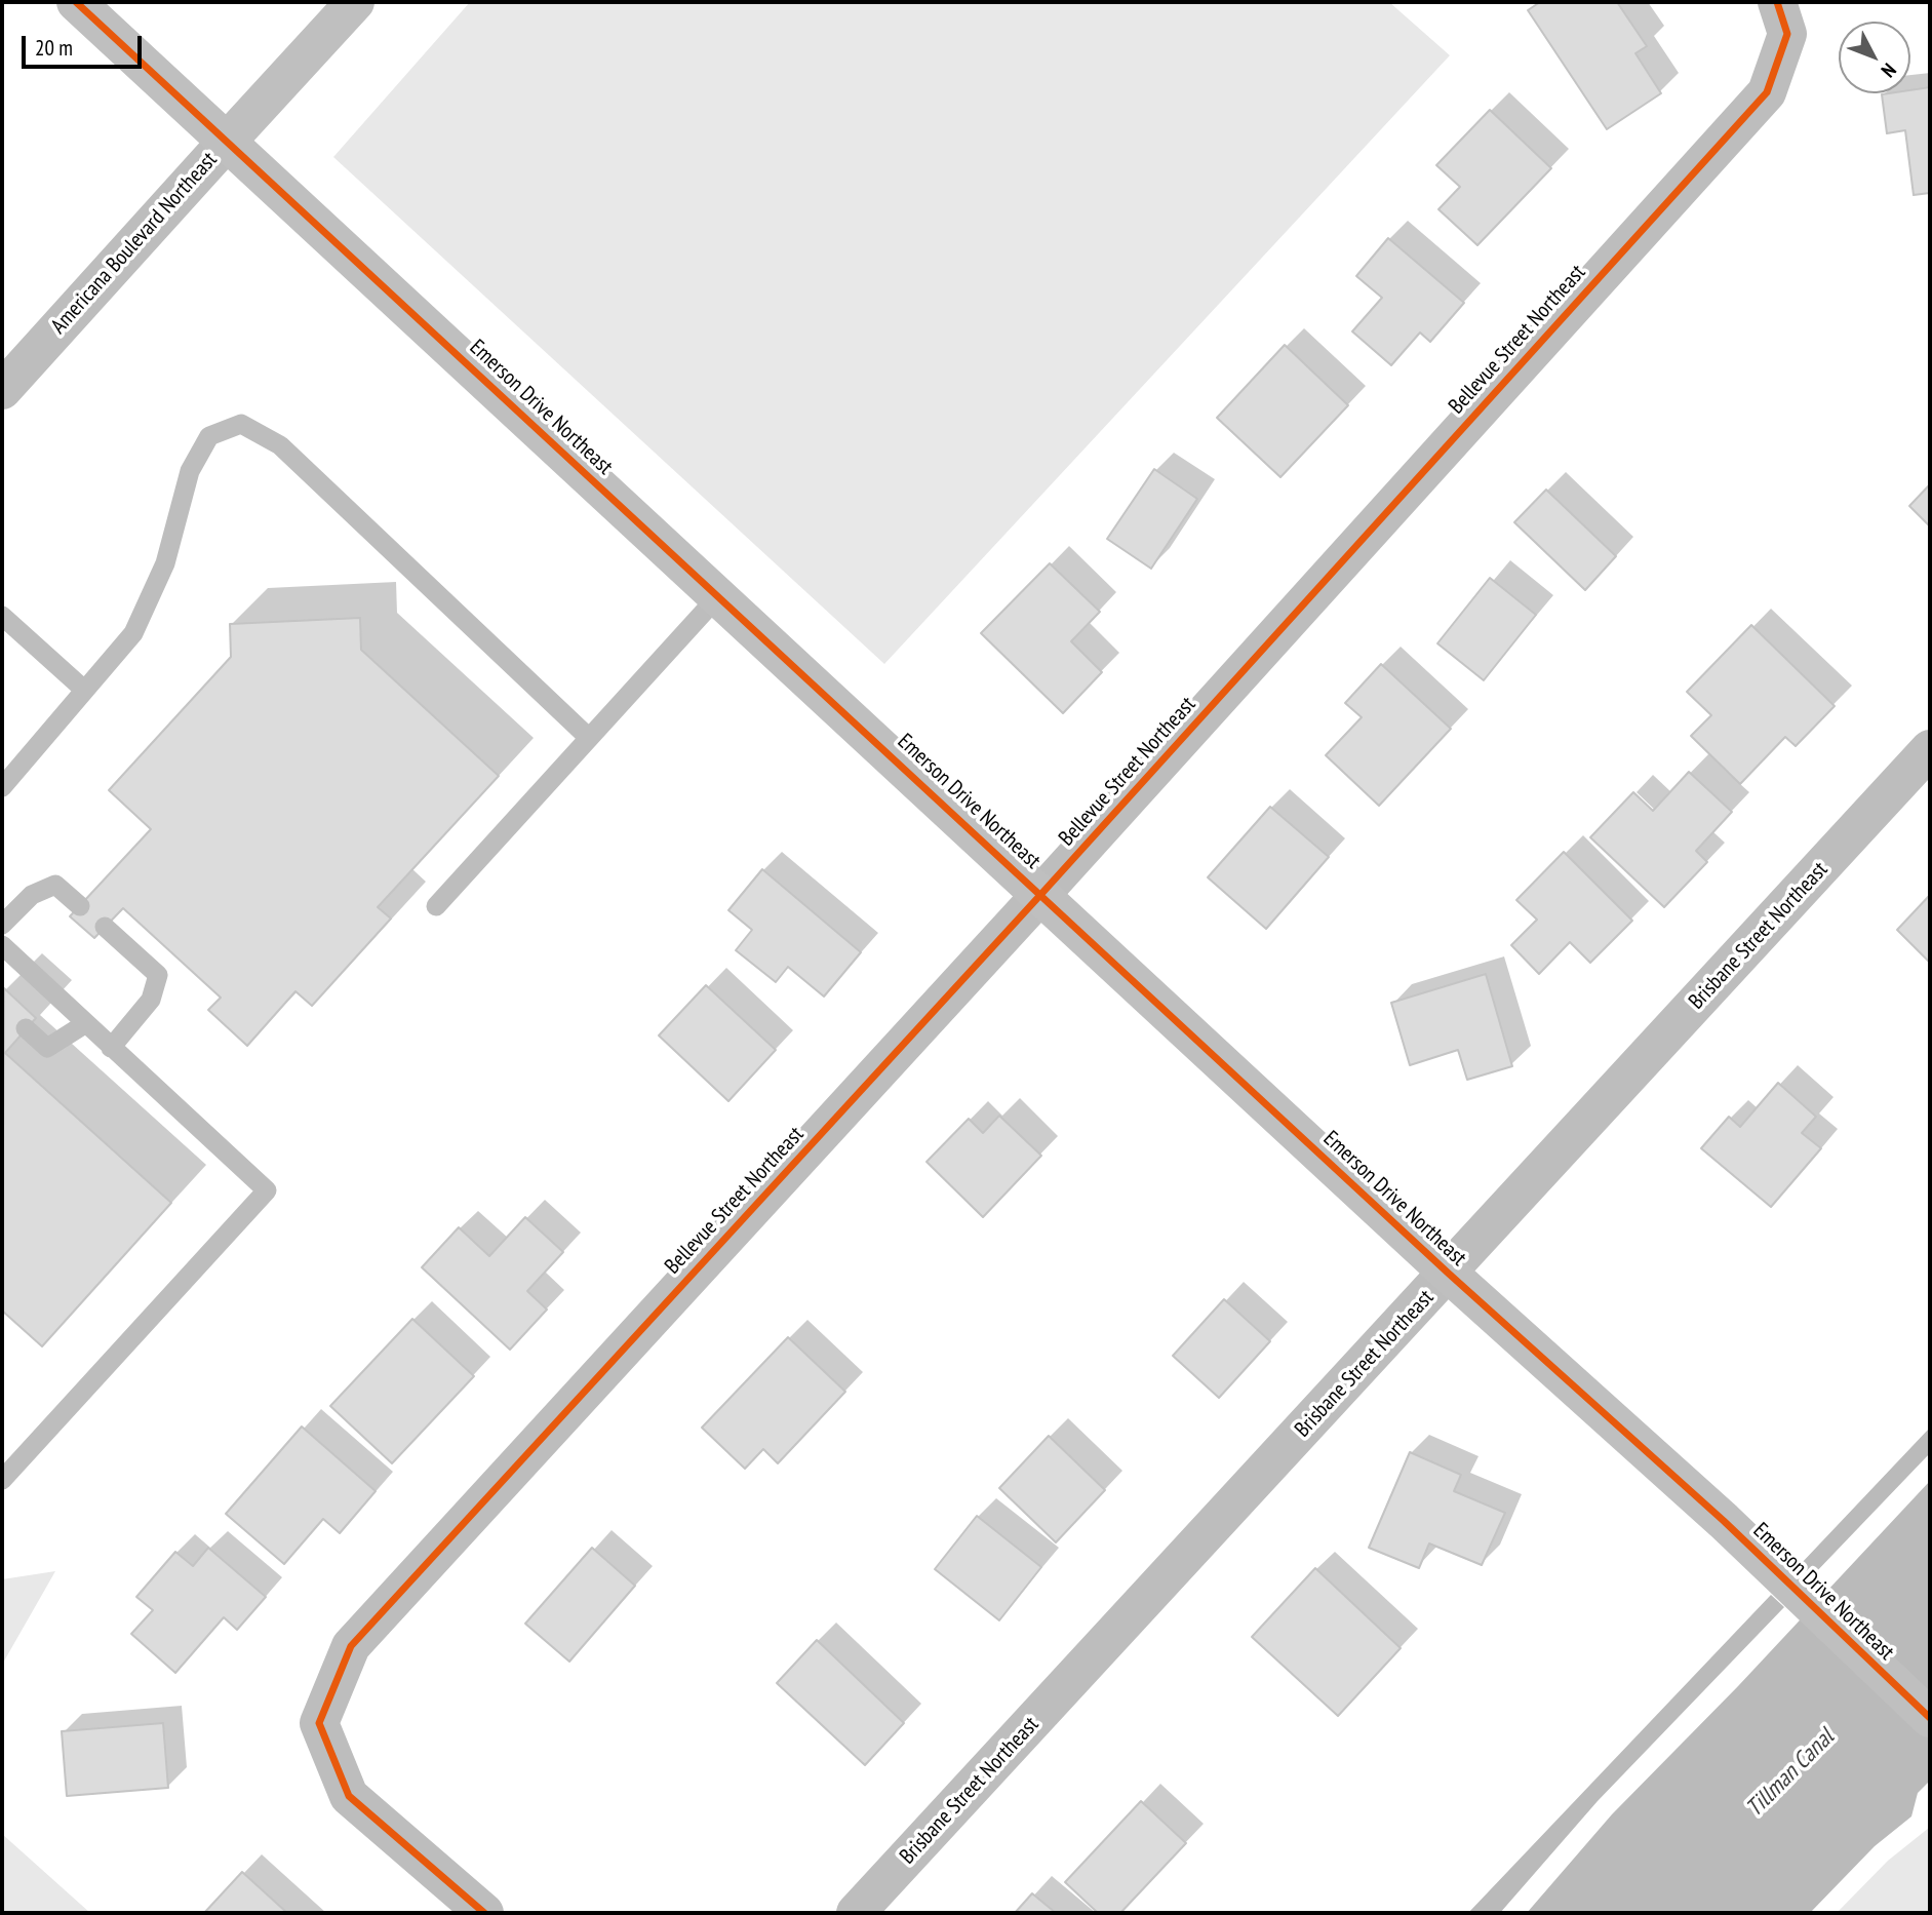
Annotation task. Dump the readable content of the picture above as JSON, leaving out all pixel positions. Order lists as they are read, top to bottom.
{
  "streets": {
    "street": [
      "Americana Boulevard Northeast",
      "Bellevue Street Northeast",
      "Emerson Drive Northeast",
      "Brisbane Street Northeast"
    ]
  },
  "crossings": [
    ["Americana Boulevard Northeast", "Emerson Drive Northeast"],
    ["Bellevue Street Northeast", "Emerson Drive Northeast"],
    ["Emerson Drive Northeast", "Brisbane Street Northeast"]
  ],
  "water": ["Tillman Canal"],
  "scale_bar": "20 m",
  "north": "bottom right"
}
